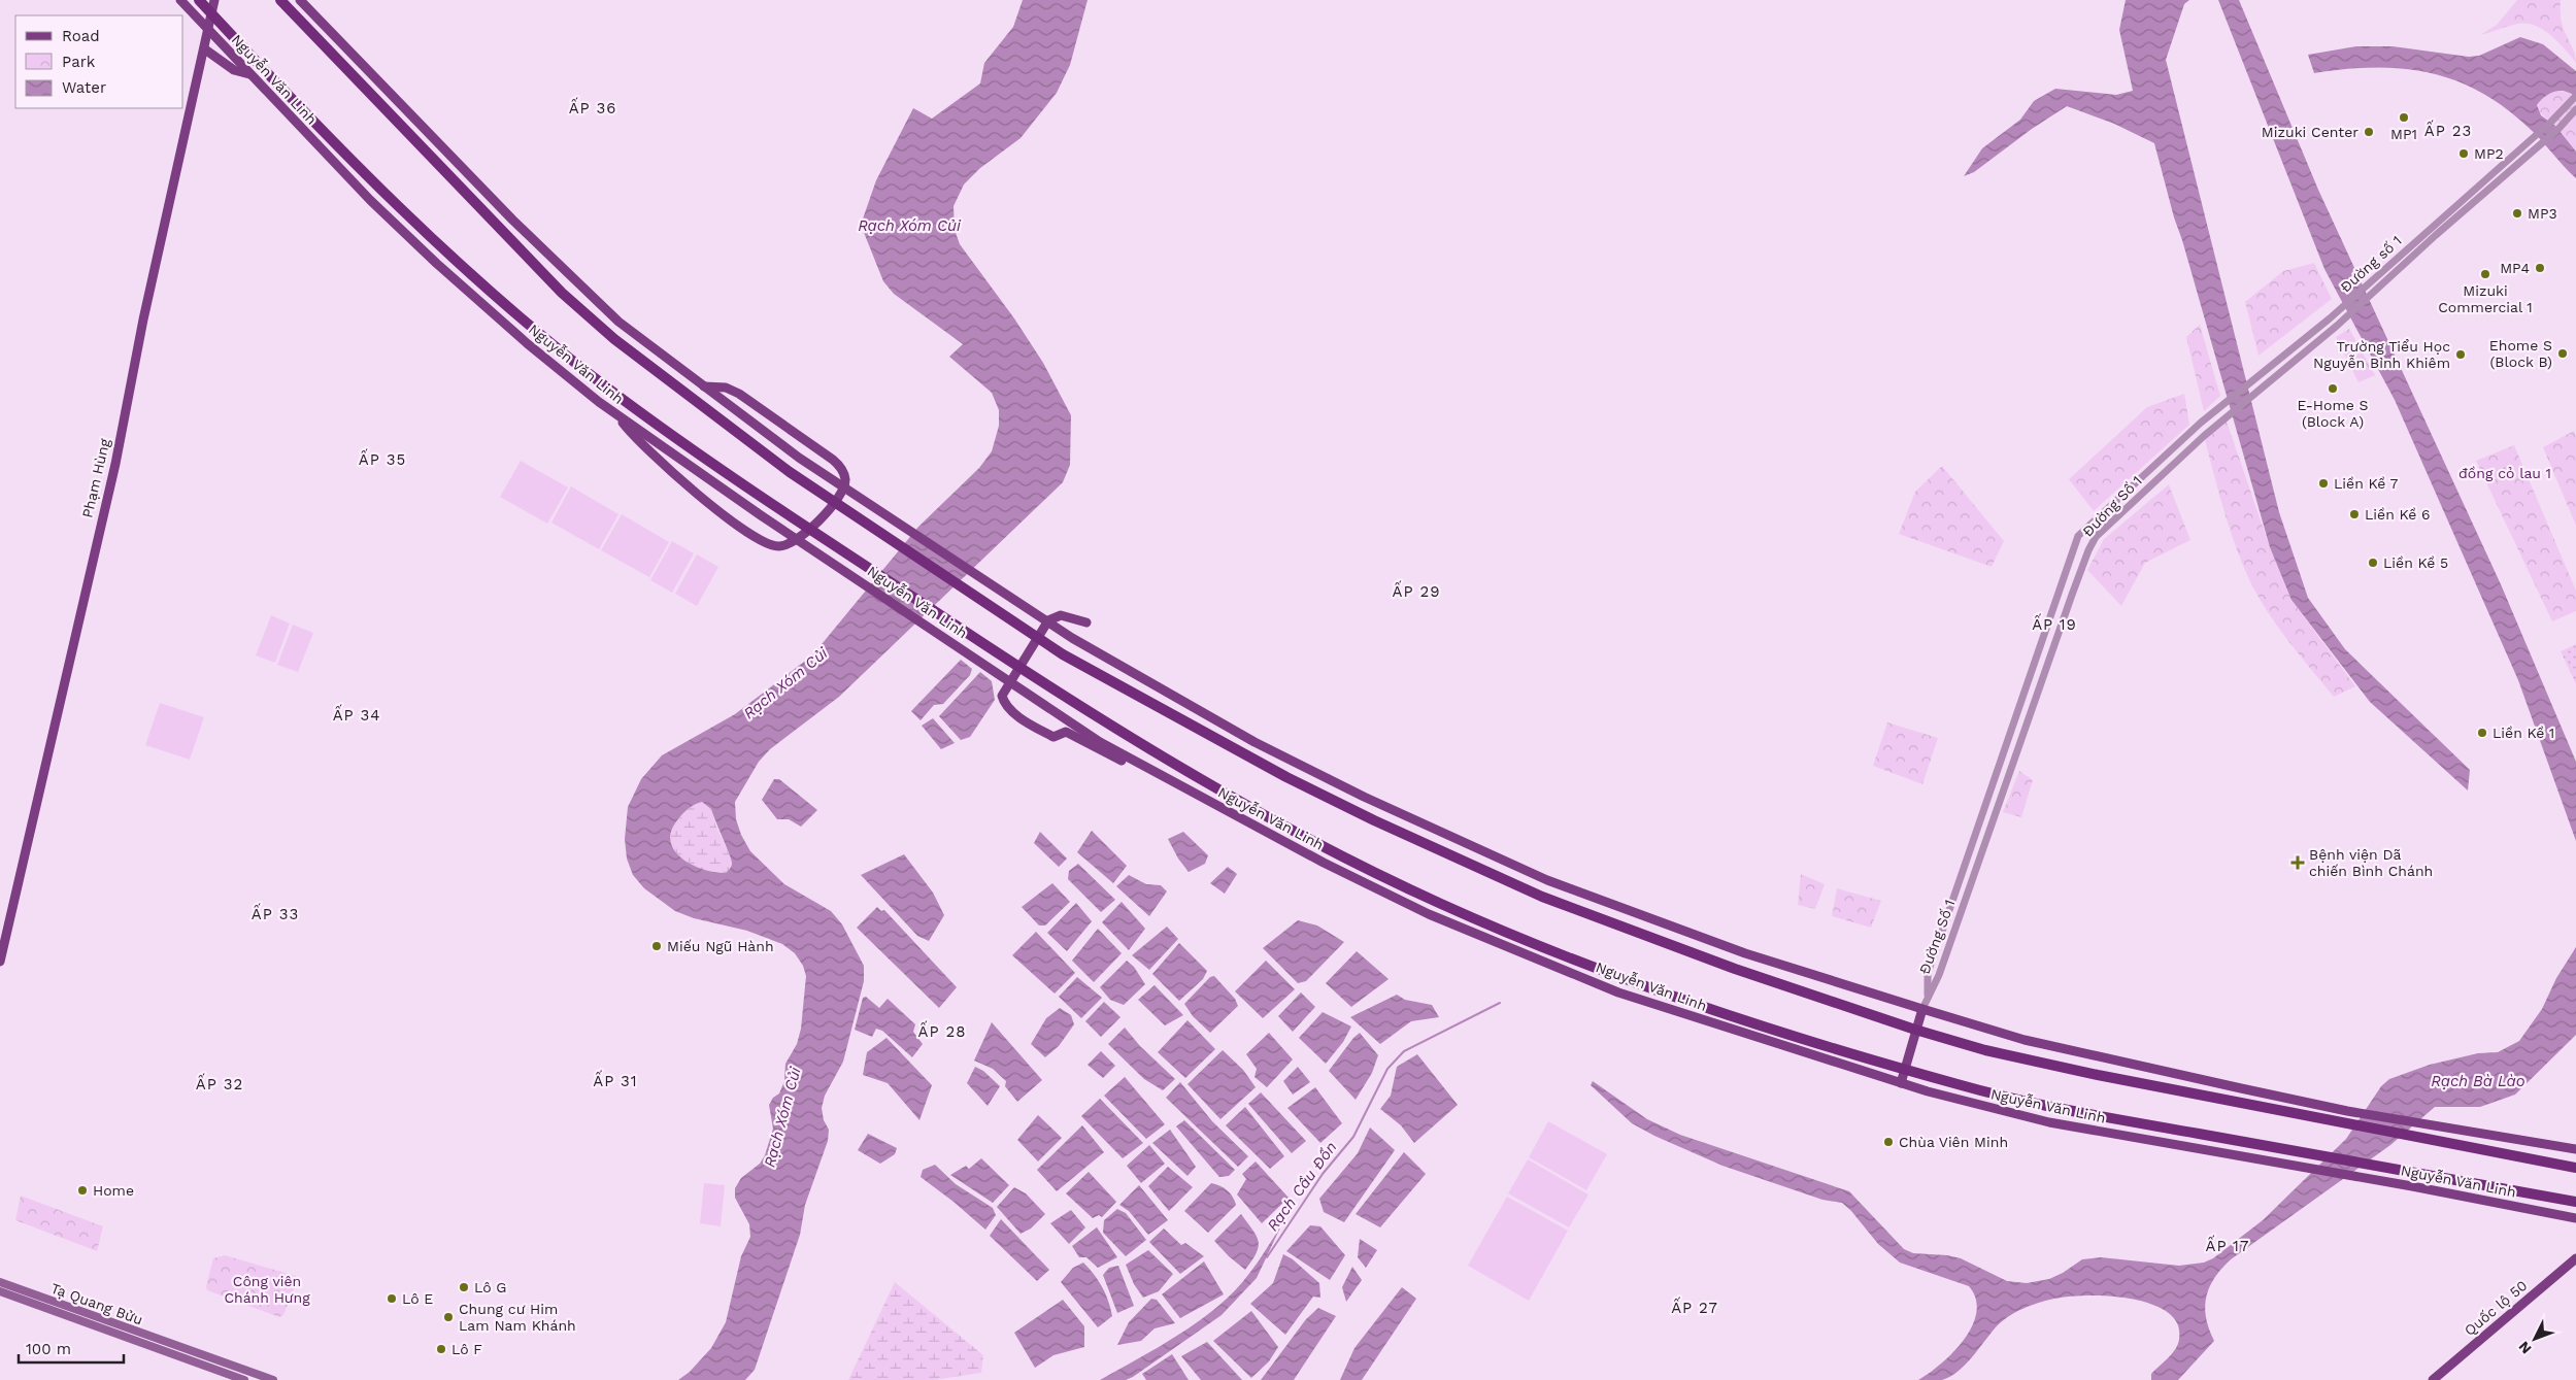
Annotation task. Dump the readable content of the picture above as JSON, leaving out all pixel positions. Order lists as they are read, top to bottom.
{
  "streets": {
    "highway": ["Nguyễn Văn Linh"],
    "main road": ["Phạm Hùng", "Tạ Quang Bửu", "Quốc lộ 50"],
    "street": ["Đường số 1", "Đường Số 1"]
  },
  "crossings": [
    ["Nguyễn Văn Linh", "Phạm Hùng"],
    ["Đường số 1", "Đường Số 1"]
  ],
  "districts": [
    "ẤP 36",
    "ẤP 23",
    "ẤP 35",
    "ẤP 29",
    "ẤP 19",
    "ẤP 34",
    "ẤP 33",
    "ẤP 28",
    "ẤP 31",
    "ẤP 32",
    "ẤP 17",
    "ẤP 27"
  ],
  "water": ["Rạch Xóm Củi", "Rạch Bà Lào", "Rạch Cầu Đồn"],
  "parks": ["đồng cỏ lau 1", "Công viên Chánh Hưng"],
  "places": {
    "other": [
      "MP1",
      "Mizuki Center",
      "MP2",
      "MP3",
      "MP4",
      "Mizuki Commercial 1",
      "Ehome S (Block B)",
      "Trường Tiểu Học Nguyễn Bỉnh Khiêm",
      "E-Home S (Block A)",
      "Liền Kề 7",
      "Liền Kề 6",
      "Liền Kề 5",
      "Liền Kề 1",
      "Miếu Ngũ Hành",
      "Chùa Viên Minh",
      "Home",
      "Lô G",
      "Lô E",
      "Chung cư Him Lam Nam Khánh",
      "Lô F"
    ],
    "health": ["Bệnh viện Dã chiến Bình Chánh"]
  },
  "legend": ["Road", "Park", "Water"],
  "scale_bar": "100 m",
  "north": "bottom left"
}
